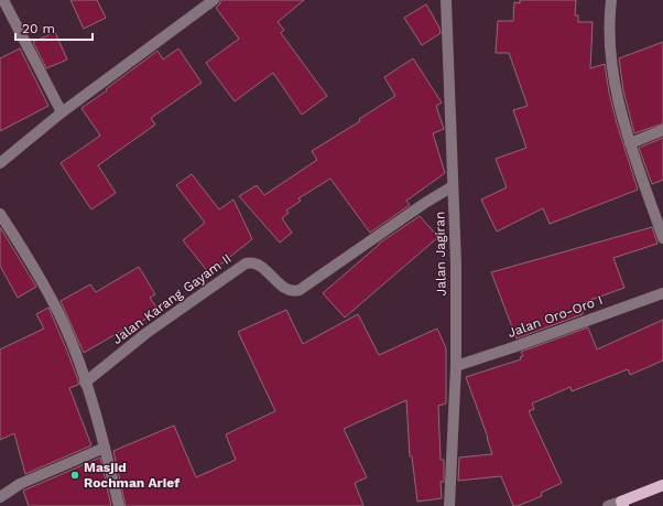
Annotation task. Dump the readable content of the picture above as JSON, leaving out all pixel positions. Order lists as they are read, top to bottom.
{
  "streets": {
    "street": ["Jalan Jagiran", "Jalan Karang Gayam II", "Jalan Oro-Oro I"]
  },
  "crossings": [
    ["Jalan Jagiran", "Jalan Karang Gayam II"],
    ["Jalan Jagiran", "Jalan Oro-Oro I"]
  ],
  "places": ["Masjid Rochman Arief"],
  "scale_bar": "20 m"
}
